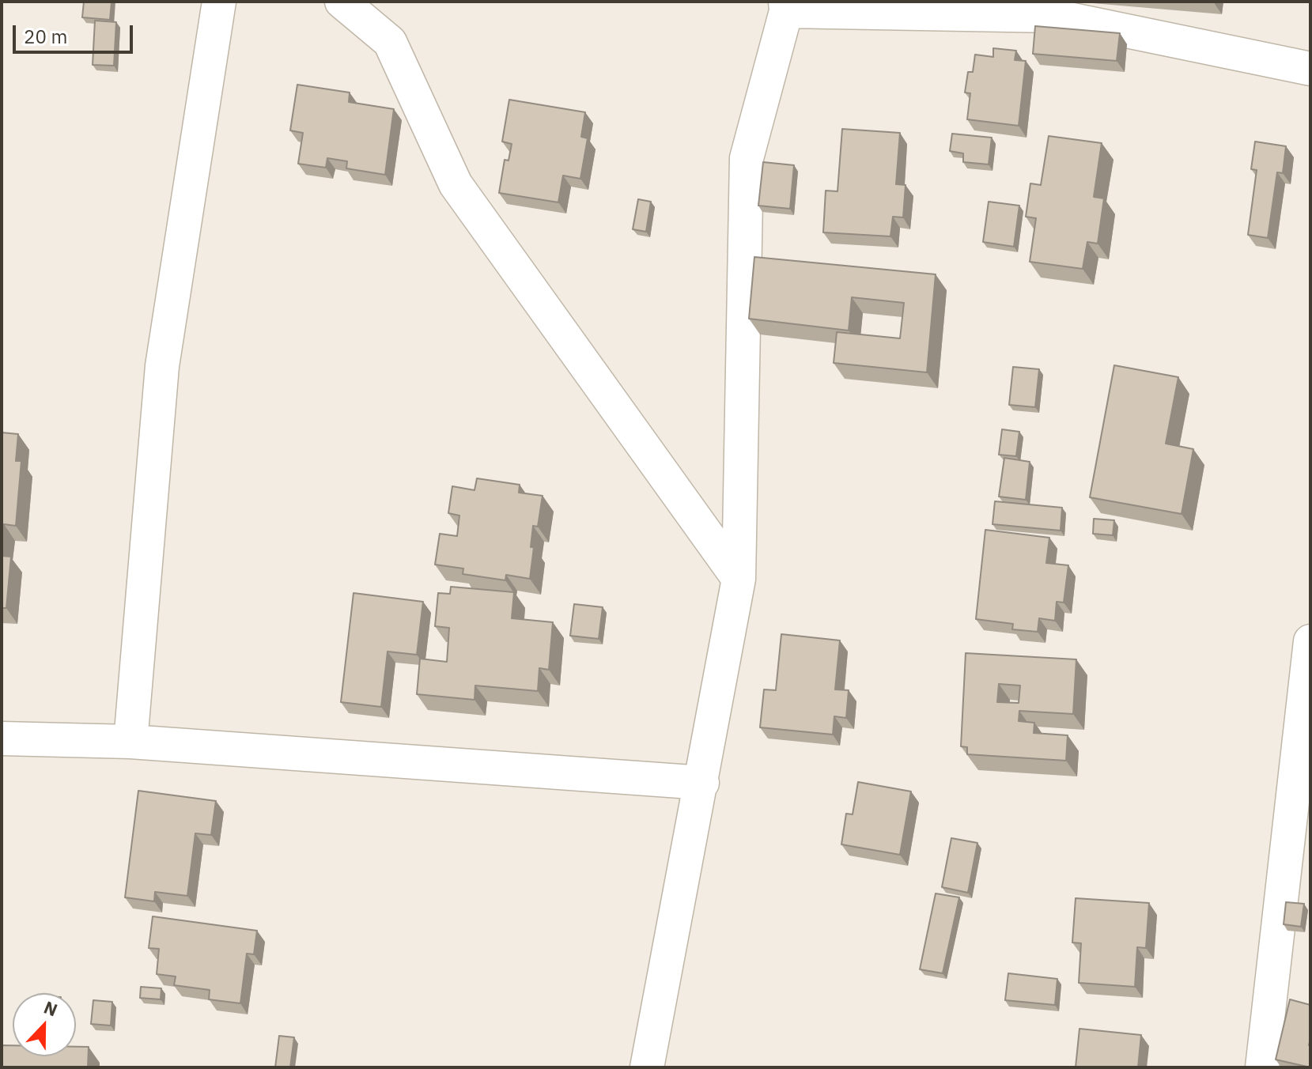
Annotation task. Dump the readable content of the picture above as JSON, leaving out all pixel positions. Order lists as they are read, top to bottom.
{
  "scale_bar": "20 m",
  "north": "top"
}
